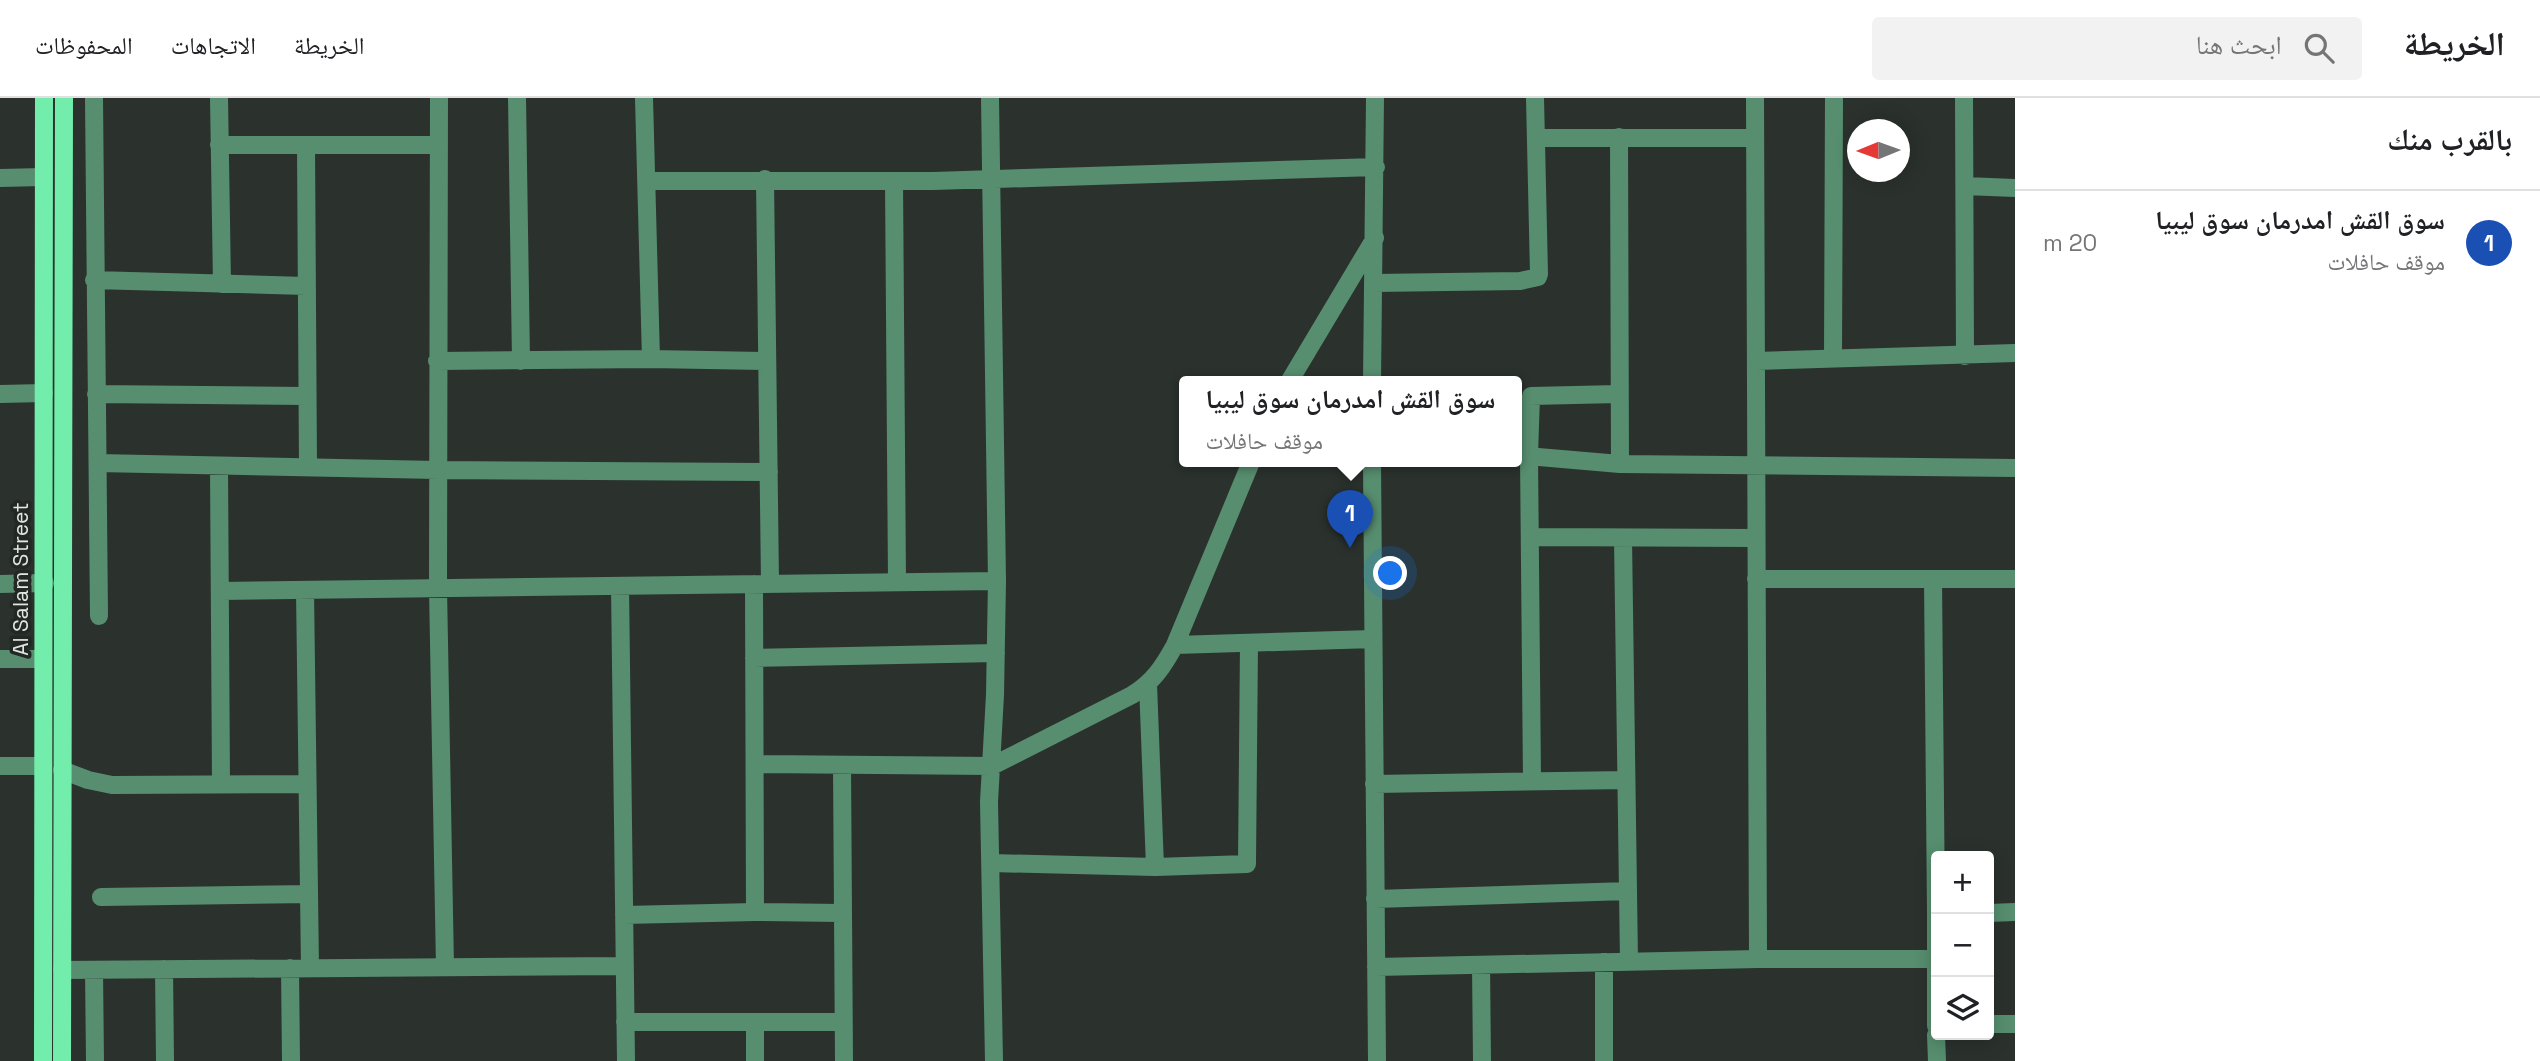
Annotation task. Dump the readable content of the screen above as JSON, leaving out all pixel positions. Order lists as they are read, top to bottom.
{
  "streets": {
    "main road": ["Al Salam Street"]
  },
  "north": "left",
  "page": {
    "header": "الخريطة",
    "search": "ابحث هنا",
    "nav": ["الخريطة", "الاتجاهات", "المحفوظات"],
    "heading": "بالقرب منك",
    "list": [
      {
        "mark": "1",
        "name": "سوق القش امدرمان سوق ليبيا",
        "note": "موقف حافلات",
        "value": "20 m"
      }
    ],
    "popup": ["سوق القش امدرمان سوق ليبيا", "موقف حافلات"],
    "pins": "1",
    "map_buttons": ["+", "−"]
  }
}
